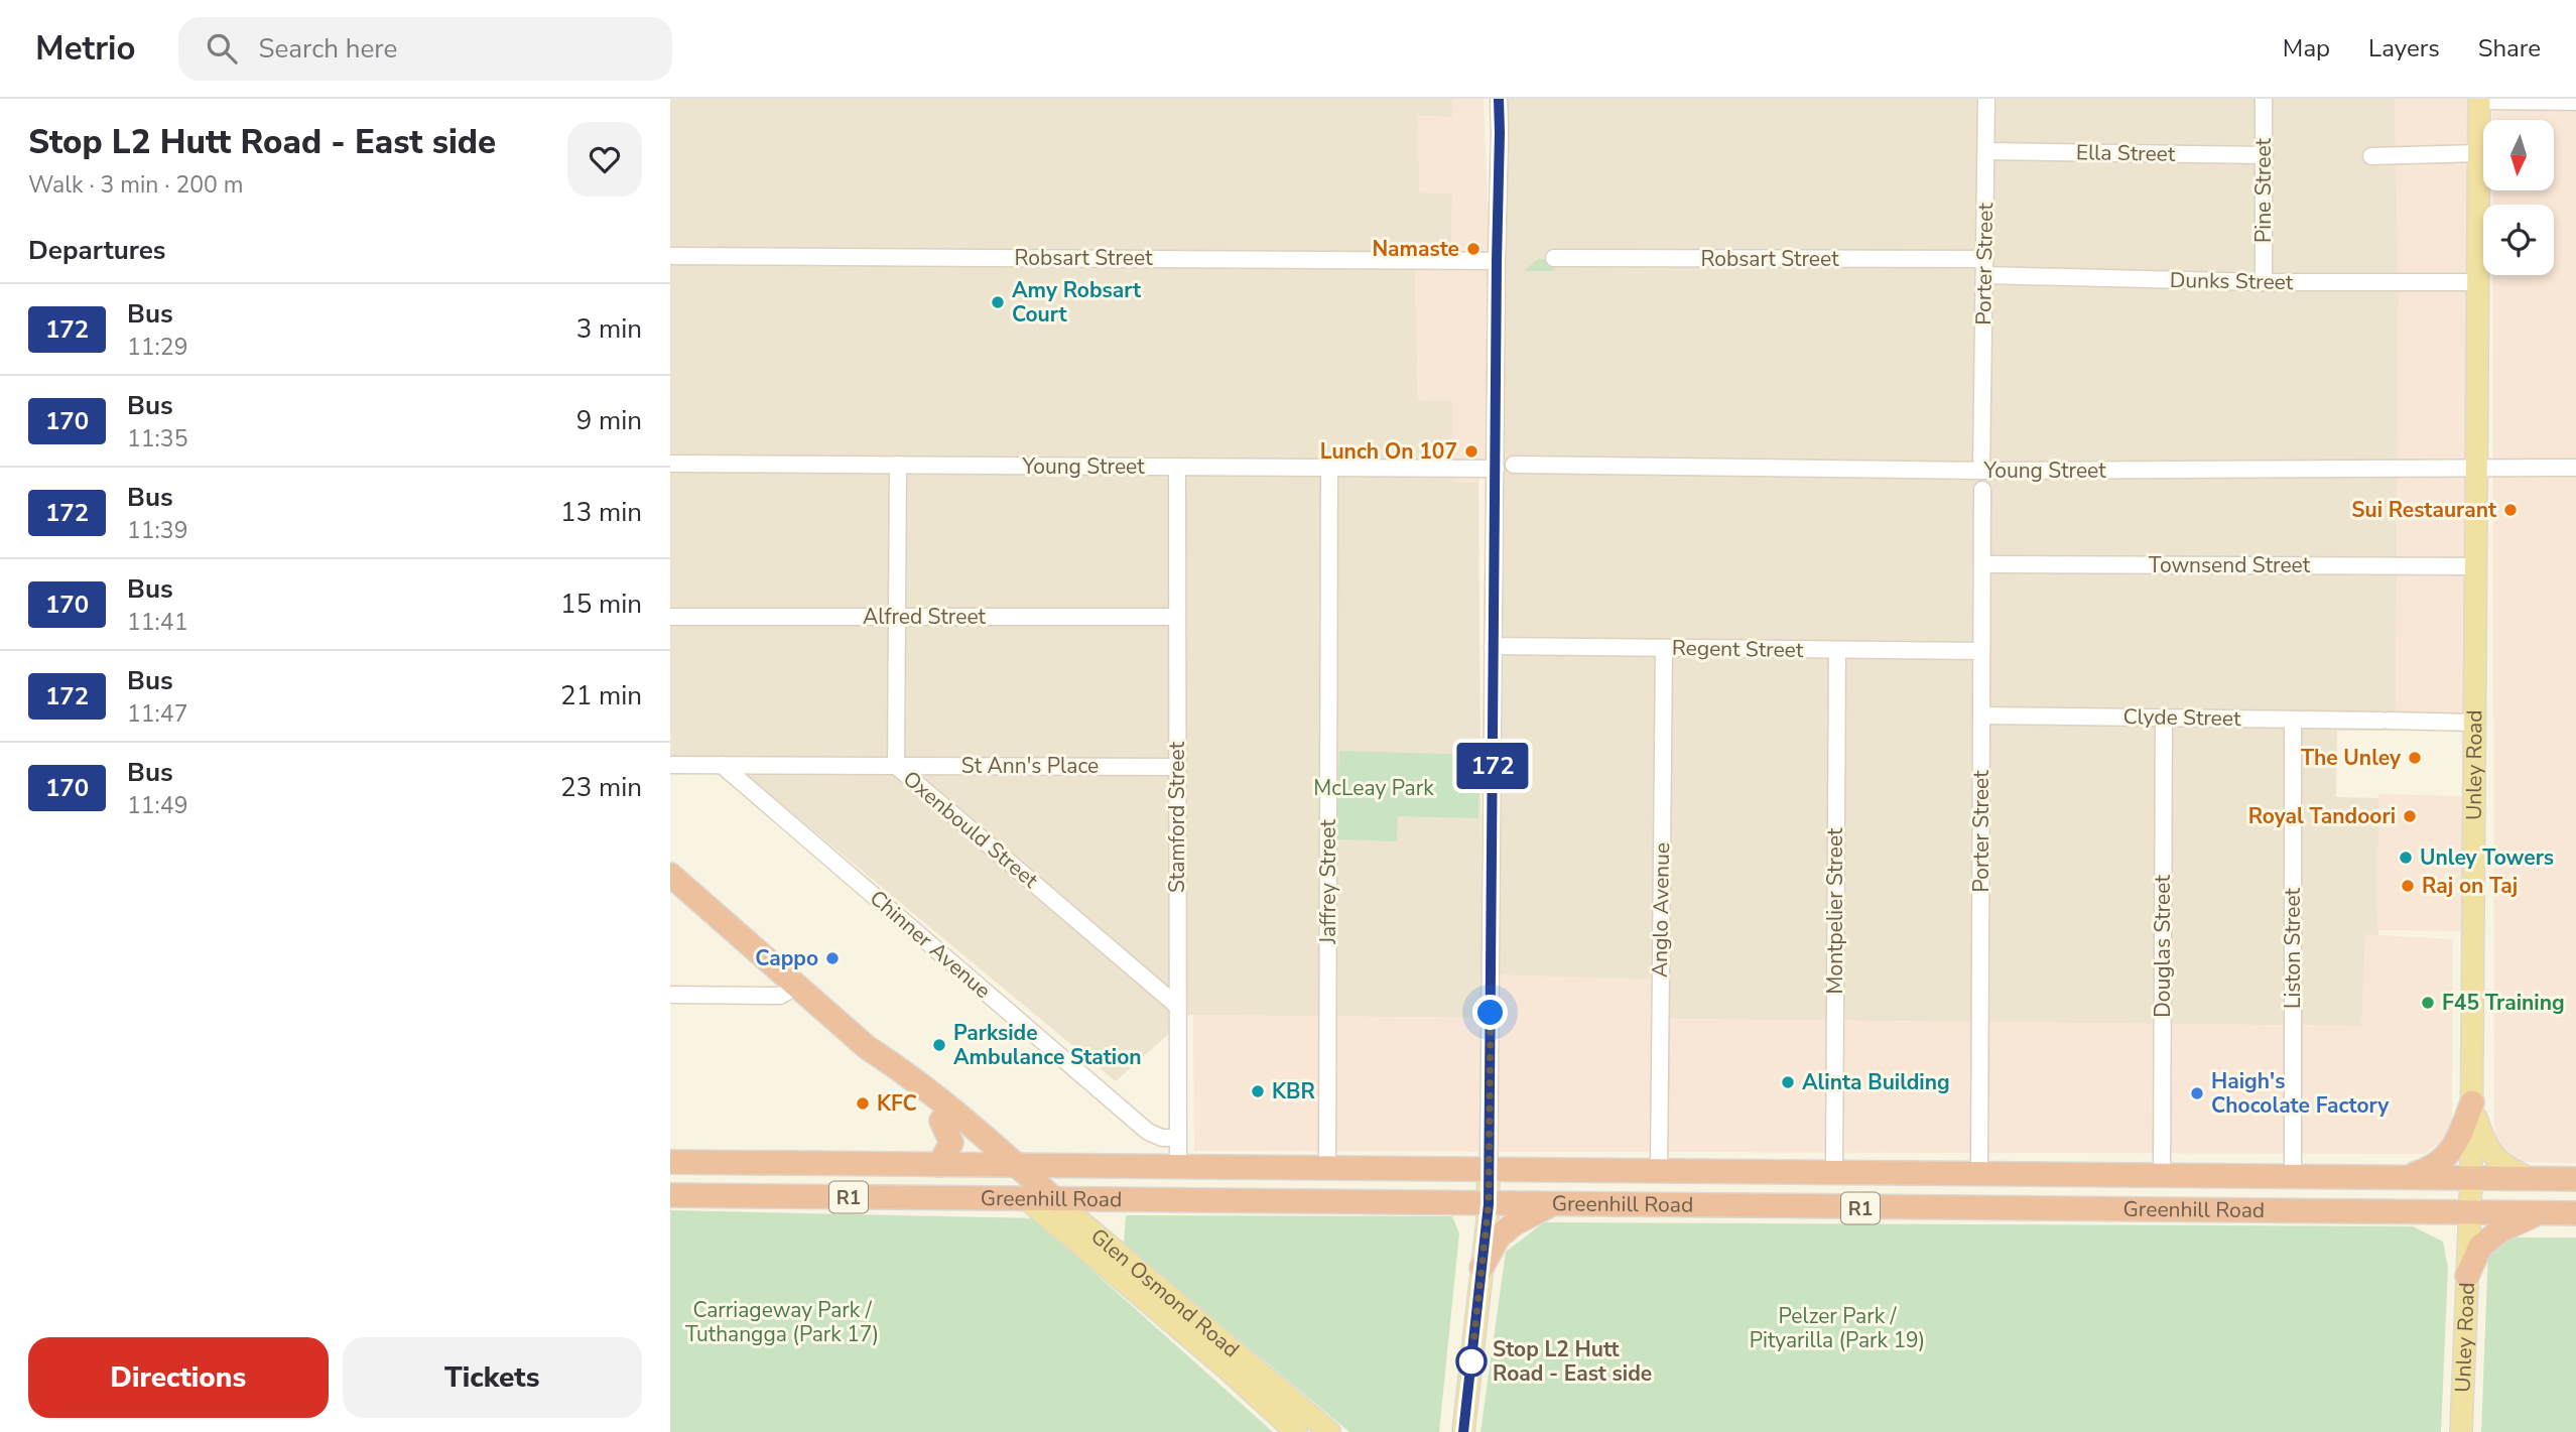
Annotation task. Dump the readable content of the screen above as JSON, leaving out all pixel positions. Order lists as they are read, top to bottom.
{
  "streets": {
    "highway": ["R1", "Greenhill Road", "Glen Osmond Road"],
    "main road": ["Unley Road"],
    "street": [
      "Ella Street",
      "Pine Street",
      "Robsart Street",
      "Porter Street",
      "Dunks Street",
      "Young Street",
      "Townsend Street",
      "Alfred Street",
      "Regent Street",
      "Clyde Street",
      "St Ann's Place",
      "Stamford Street",
      "Oxenbould Street",
      "Jaffrey Street",
      "Anglo Avenue",
      "Montpelier Street",
      "Chinner Avenue",
      "Douglas Street",
      "Liston Street"
    ]
  },
  "crossings": [
    ["Ella Street", "Pine Street"],
    ["Ella Street", "Porter Street"],
    ["Pine Street", "Dunks Street"],
    ["Robsart Street", "Porter Street"],
    ["Robsart Street", "Dunks Street"],
    ["Porter Street", "Dunks Street"],
    ["Porter Street", "Young Street"],
    ["Porter Street", "Townsend Street"],
    ["Porter Street", "Regent Street"],
    ["Porter Street", "Clyde Street"],
    ["Porter Street", "Greenhill Road"],
    ["Dunks Street", "Unley Road"],
    ["Young Street", "Unley Road"],
    ["Young Street", "Stamford Street"],
    ["Young Street", "Oxenbould Street"],
    ["Young Street", "Jaffrey Street"],
    ["Townsend Street", "Unley Road"],
    ["Alfred Street", "Stamford Street"],
    ["Alfred Street", "Oxenbould Street"],
    ["Regent Street", "Anglo Avenue"],
    ["Regent Street", "Montpelier Street"],
    ["Clyde Street", "Unley Road"],
    ["Clyde Street", "Douglas Street"],
    ["Clyde Street", "Liston Street"],
    ["St Ann's Place", "Stamford Street"],
    ["St Ann's Place", "Oxenbould Street"],
    ["St Ann's Place", "Chinner Avenue"],
    ["Unley Road", "Greenhill Road"],
    ["Stamford Street", "Oxenbould Street"],
    ["Stamford Street", "Chinner Avenue"],
    ["Stamford Street", "Greenhill Road"],
    ["Jaffrey Street", "Greenhill Road"],
    ["Anglo Avenue", "Greenhill Road"],
    ["Montpelier Street", "Greenhill Road"],
    ["Douglas Street", "Greenhill Road"],
    ["Liston Street", "Greenhill Road"],
    ["Greenhill Road", "Glen Osmond Road"]
  ],
  "parks": ["McLeay Park", "Carriageway Park / Tuthangga (Park 17)", "Pelzer Park / Pityarilla (Park 19)"],
  "places": [
    "Namaste",
    "Amy Robsart Court",
    "Lunch On 107",
    "Sui Restaurant",
    "The Unley",
    "Royal Tandoori",
    "Unley Towers",
    "Raj on Taj",
    "Cappo",
    "F45 Training",
    "Parkside Ambulance Station",
    "Alinta Building",
    "KBR",
    "Haigh's Chocolate Factory",
    "KFC",
    "Stop L2 Hutt Road - East side"
  ],
  "lines": ["bus line 172"],
  "north": "bottom",
  "page": {
    "header": "Metrio",
    "search": "Search here",
    "nav": ["Map", "Layers", "Share"],
    "heading": [
      ["Stop L2 Hutt Road - East side", "Walk · 3 min · 200 m"],
      "Departures"
    ],
    "on_map": "172",
    "list": [
      {
        "mark": "172",
        "name": "Bus",
        "note": "11:29",
        "value": "3 min"
      },
      {
        "mark": "170",
        "name": "Bus",
        "note": "11:35",
        "value": "9 min"
      },
      {
        "mark": "172",
        "name": "Bus",
        "note": "11:39",
        "value": "13 min"
      },
      {
        "mark": "170",
        "name": "Bus",
        "note": "11:41",
        "value": "15 min"
      },
      {
        "mark": "172",
        "name": "Bus",
        "note": "11:47",
        "value": "21 min"
      },
      {
        "mark": "170",
        "name": "Bus",
        "note": "11:49",
        "value": "23 min"
      }
    ],
    "buttons": ["Directions", "Tickets"]
  }
}
